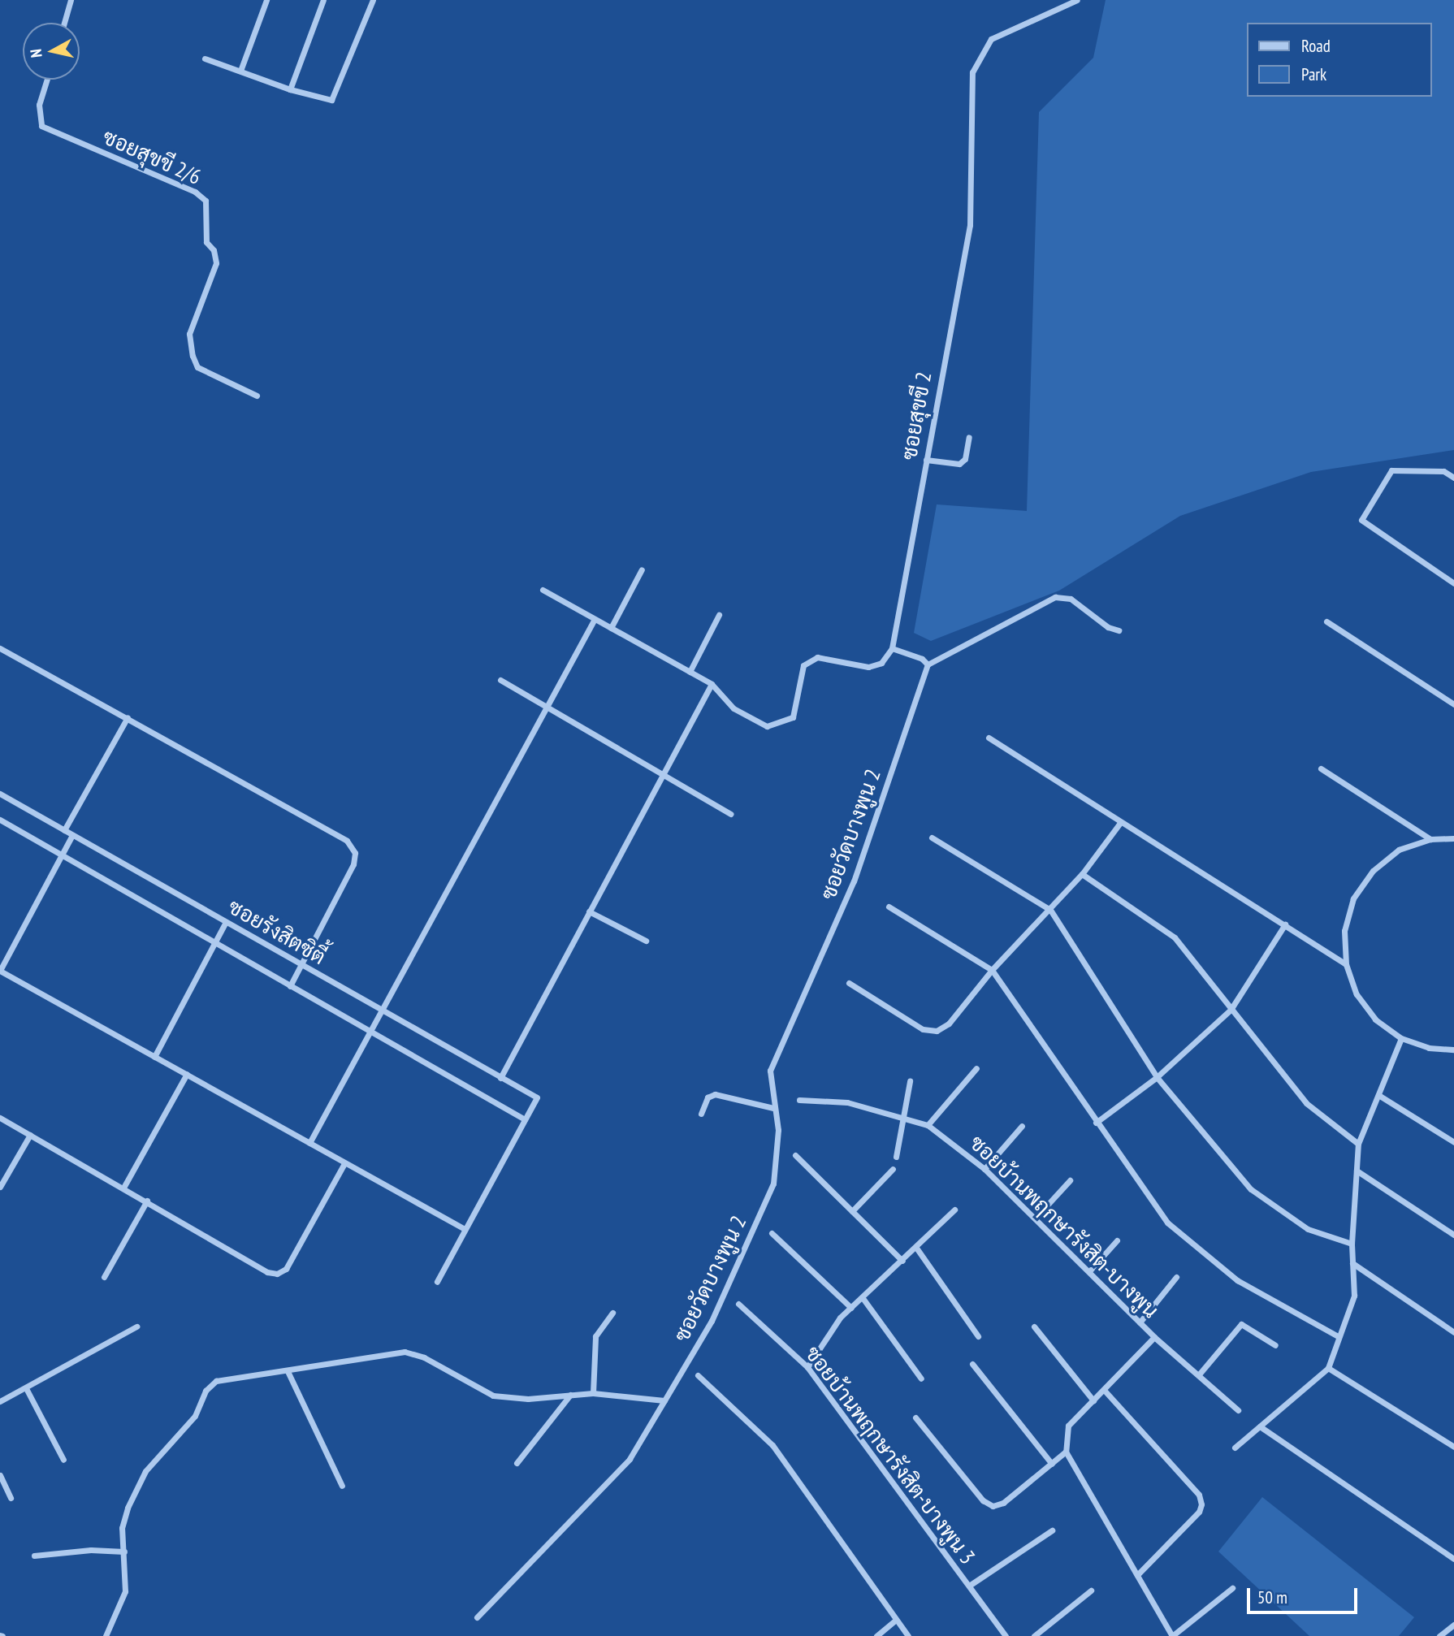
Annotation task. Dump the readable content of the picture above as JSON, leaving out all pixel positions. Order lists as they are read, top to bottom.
{
  "streets": {
    "street": [
      "ซอยสุขขี 2/6",
      "ซอยสุขขี 2",
      "ซอยวัดบางพูน 2",
      "ซอยรังสิตซิตี้",
      "ซอยบ้านพฤกษารังสิต-บางพูน",
      "ซอยบ้านพฤกษารังสิต-บางพูน 3"
    ]
  },
  "legend": ["Road", "Park"],
  "scale_bar": "50 m",
  "north": "left"
}
